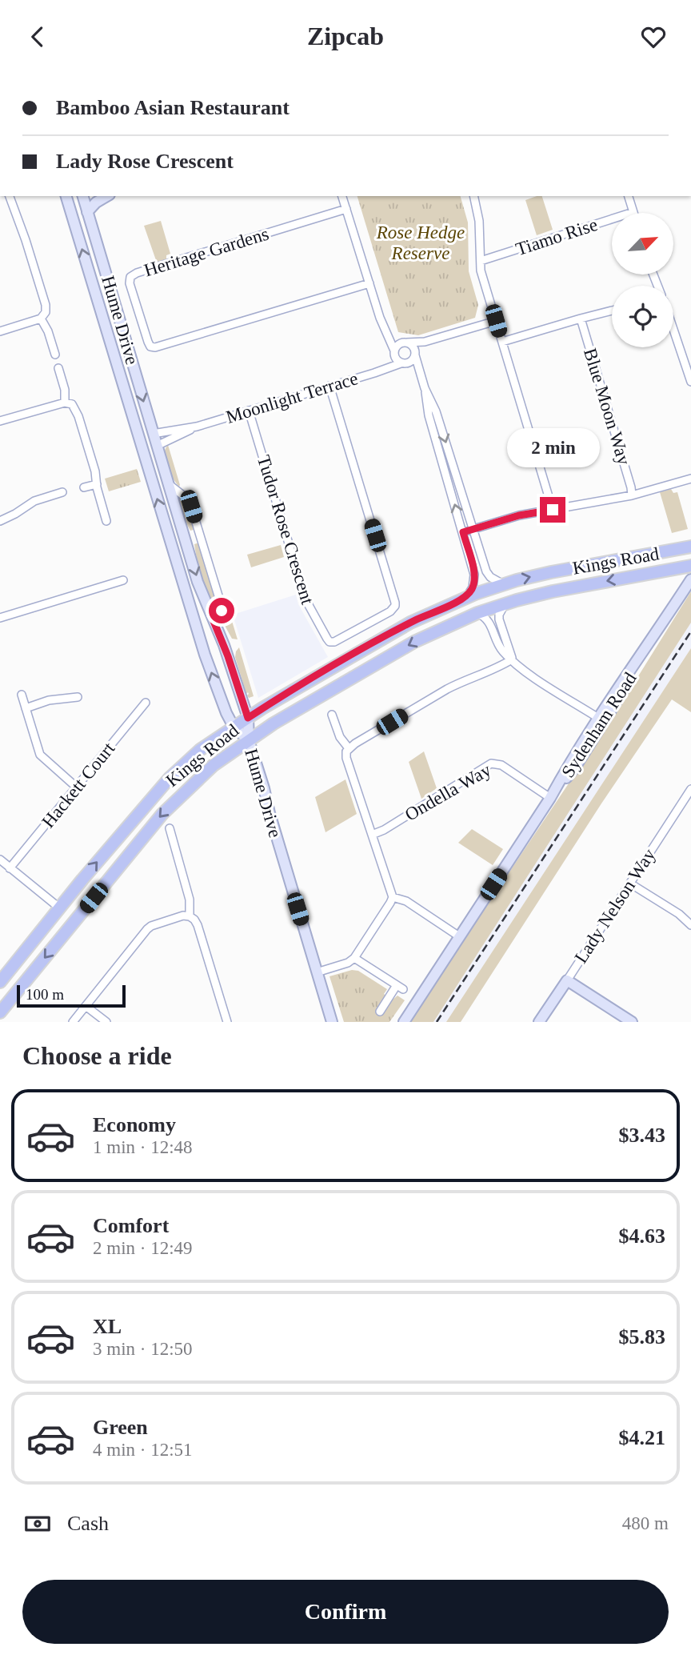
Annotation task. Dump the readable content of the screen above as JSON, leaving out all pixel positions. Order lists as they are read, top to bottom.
{
  "streets": {
    "main road": ["Kings Road"],
    "street": [
      "Tiamo Rise",
      "Heritage Gardens",
      "Hume Drive",
      "Moonlight Terrace",
      "Blue Moon Way",
      "Tudor Rose Crescent",
      "Sydenham Road",
      "Hackett Court",
      "Ondella Way",
      "Lady Nelson Way"
    ]
  },
  "crossings": [
    ["Hume Drive", "Moonlight Terrace"],
    ["Hume Drive", "Kings Road"],
    ["Moonlight Terrace", "Tudor Rose Crescent"],
    ["Sydenham Road", "Ondella Way"]
  ],
  "parks": ["Rose Hedge Reserve"],
  "scale_bar": "100 m",
  "north": "top right",
  "page": {
    "header": "Zipcab",
    "banner": ["Bamboo Asian Restaurant", "Lady Rose Crescent"],
    "bubble": "2 min",
    "scale": "100 m",
    "heading": "Choose a ride",
    "list": [
      {
        "name": "Economy",
        "note": "1 min · 12:48",
        "value": "$3.43"
      },
      {
        "name": "Comfort",
        "note": "2 min · 12:49",
        "value": "$4.63"
      },
      {
        "name": "XL",
        "note": "3 min · 12:50",
        "value": "$5.83"
      },
      {
        "name": "Green",
        "note": "4 min · 12:51",
        "value": "$4.21"
      }
    ],
    "pay": ["Cash", "480 m"],
    "buttons": "Confirm"
  }
}
